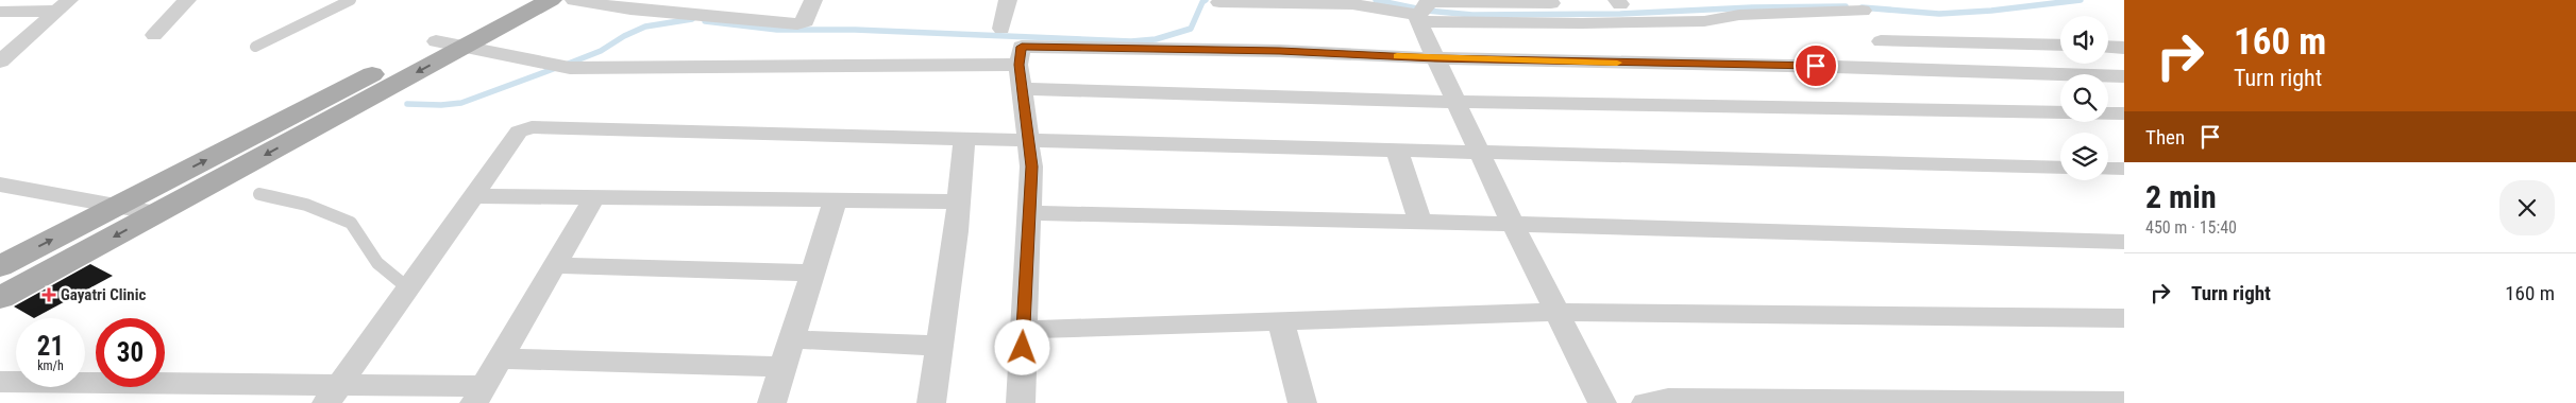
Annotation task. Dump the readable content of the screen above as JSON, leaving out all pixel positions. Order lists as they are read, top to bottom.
{
  "places": {
    "health": ["Gayatri Clinic"]
  },
  "page": {
    "turn": ["160 m", "Turn right"],
    "then": "Then",
    "heading": ["2 min", "450 m · 15:40"],
    "list": [
      {
        "name": "Turn right",
        "value": "160 m"
      }
    ],
    "speed": "21 km/h",
    "limit": "30"
  }
}
